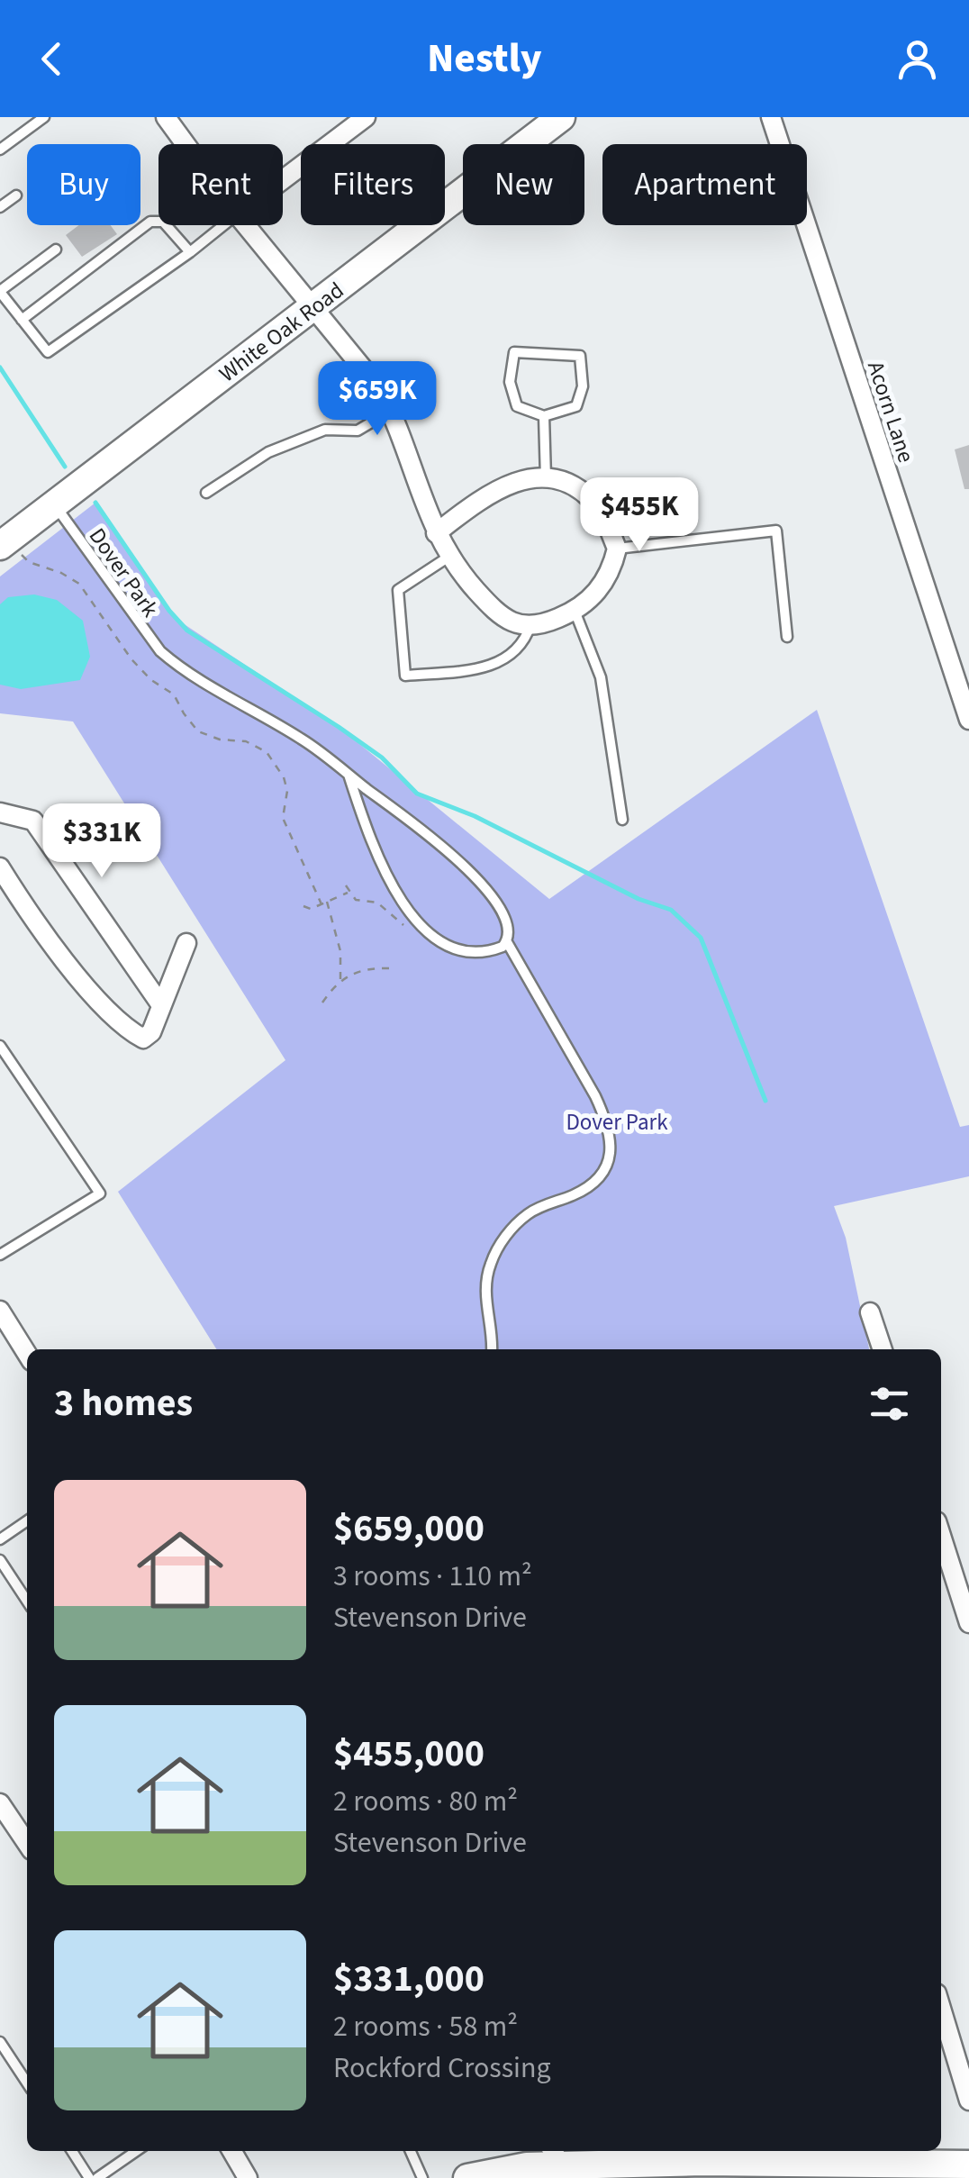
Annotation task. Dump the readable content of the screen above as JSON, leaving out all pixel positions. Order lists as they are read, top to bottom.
{
  "streets": {
    "street": ["White Oak Road", "Acorn Lane"],
    "lane": ["Dover Park"]
  },
  "crossings": [
    ["White Oak Road", "Dover Park"]
  ],
  "parks": ["Dover Park"],
  "page": {
    "header": "Nestly",
    "chip": [
      "Buy",
      "Rent",
      "Filters",
      "New",
      "Apartment"
    ],
    "price": ["$659K", "$455K", "$331K"],
    "heading": "3 homes",
    "list": [
      {
        "name": "$659,000",
        "note": "3 rooms · 110 m² · Stevenson Drive"
      },
      {
        "name": "$455,000",
        "note": "2 rooms · 80 m² · Stevenson Drive"
      },
      {
        "name": "$331,000",
        "note": "2 rooms · 58 m² · Rockford Crossing"
      }
    ]
  }
}
